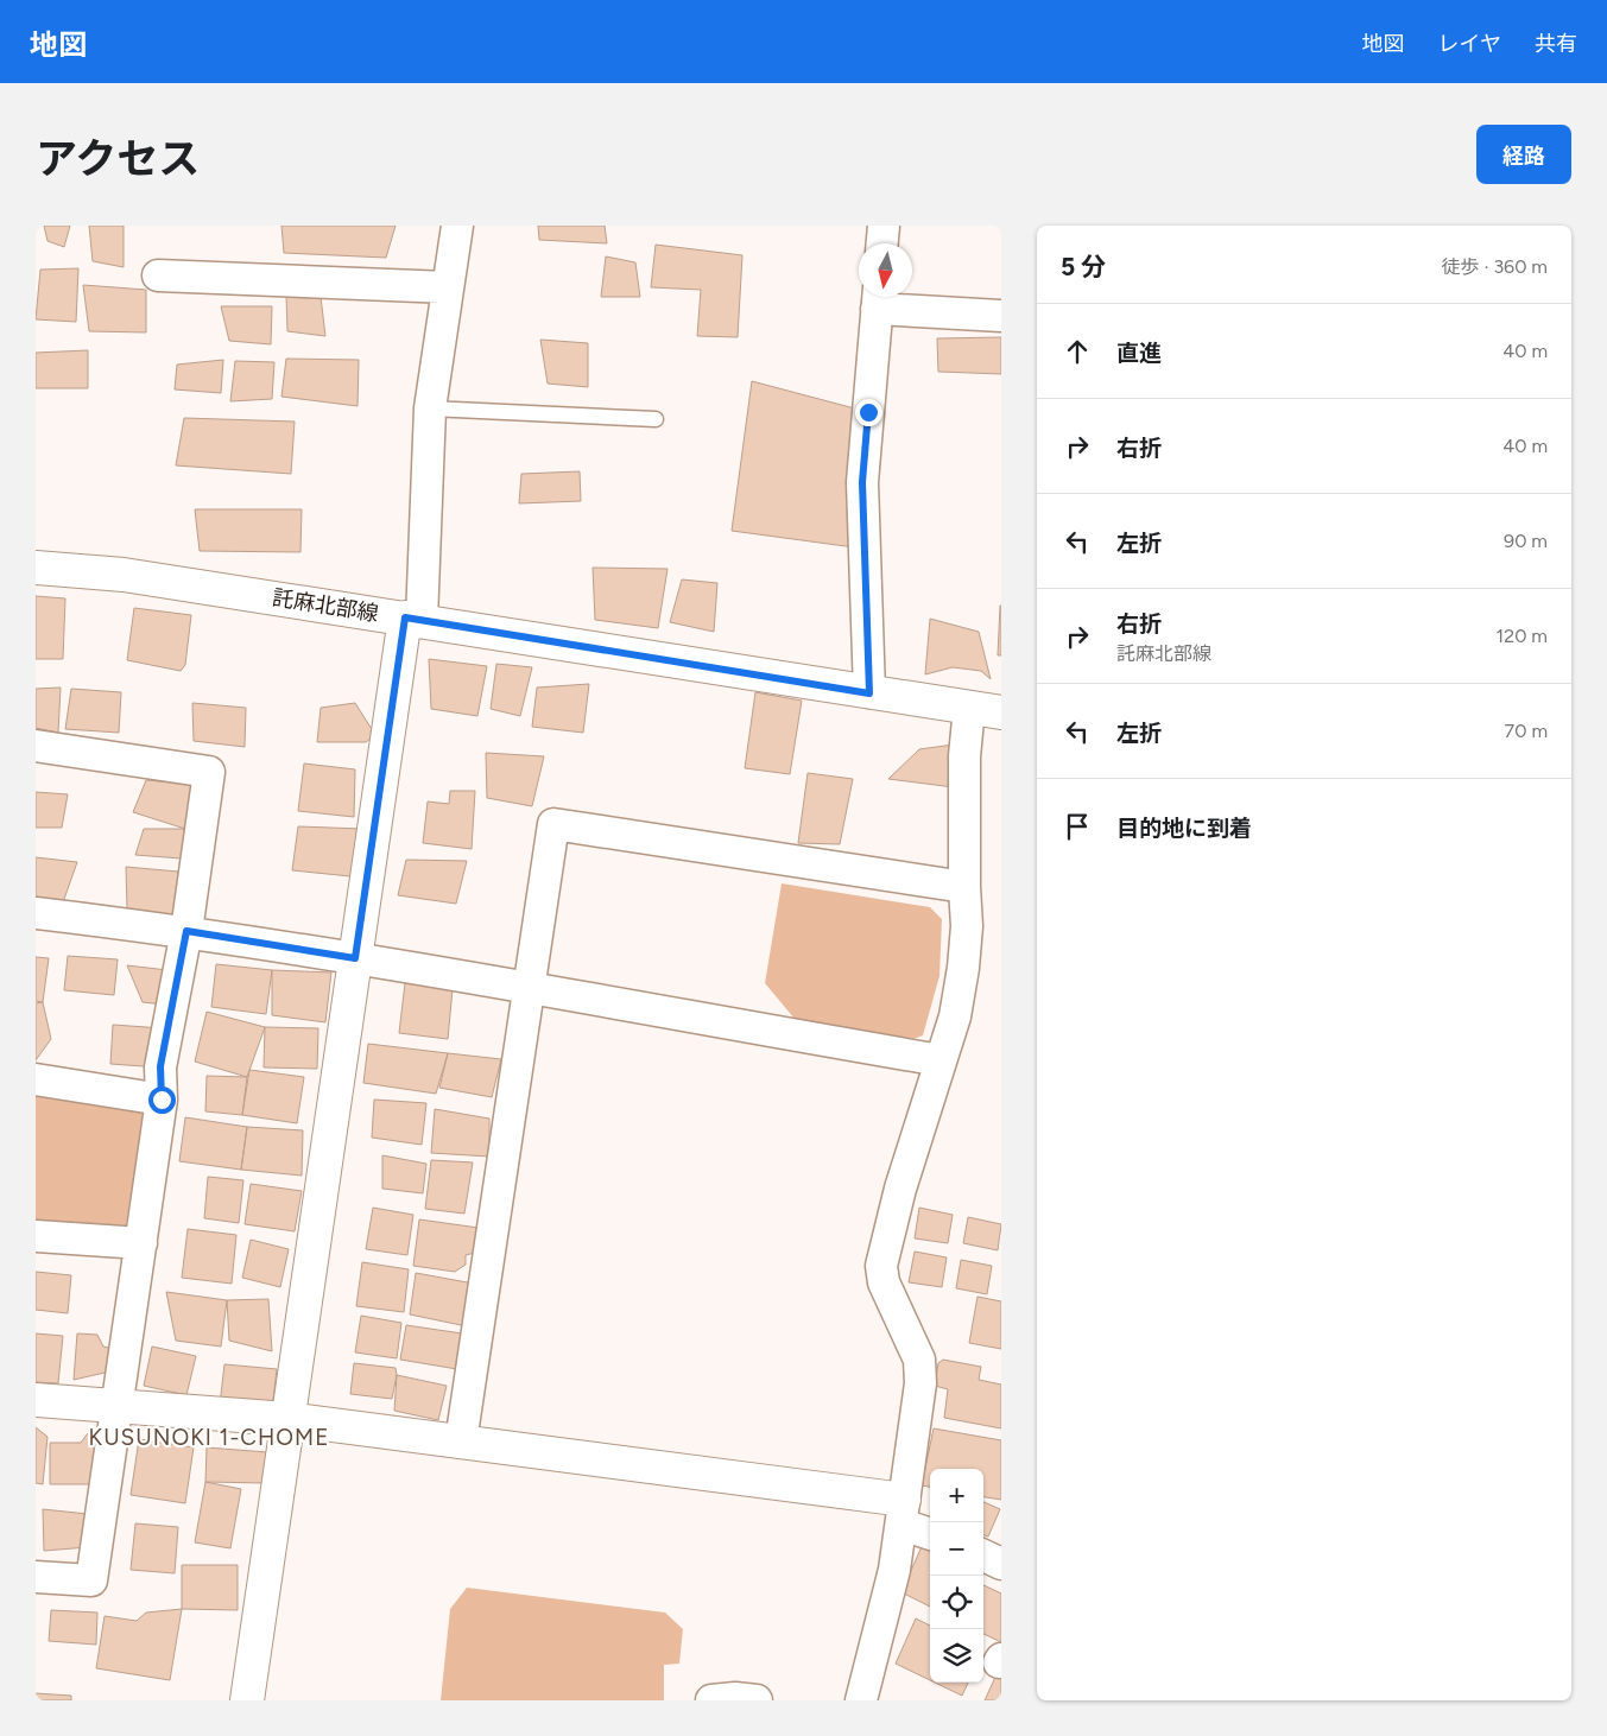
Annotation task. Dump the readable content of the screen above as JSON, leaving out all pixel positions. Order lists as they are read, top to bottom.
{
  "streets": {
    "street": ["託麻北部線"]
  },
  "districts": ["KUSUNOKI 1-CHOME"],
  "north": "bottom",
  "page": {
    "header": "地図",
    "nav": ["地図", "レイヤ", "共有"],
    "title": "アクセス",
    "buttons": "経路",
    "heading": ["5 分", "徒歩 · 360 m"],
    "list": [
      ["直進", "40 m"],
      ["右折", "40 m"],
      ["左折", "90 m"],
      ["右折", "託麻北部線", "120 m"],
      ["左折", "70 m"],
      "目的地に到着"
    ],
    "map_buttons": ["+", "−"]
  }
}
